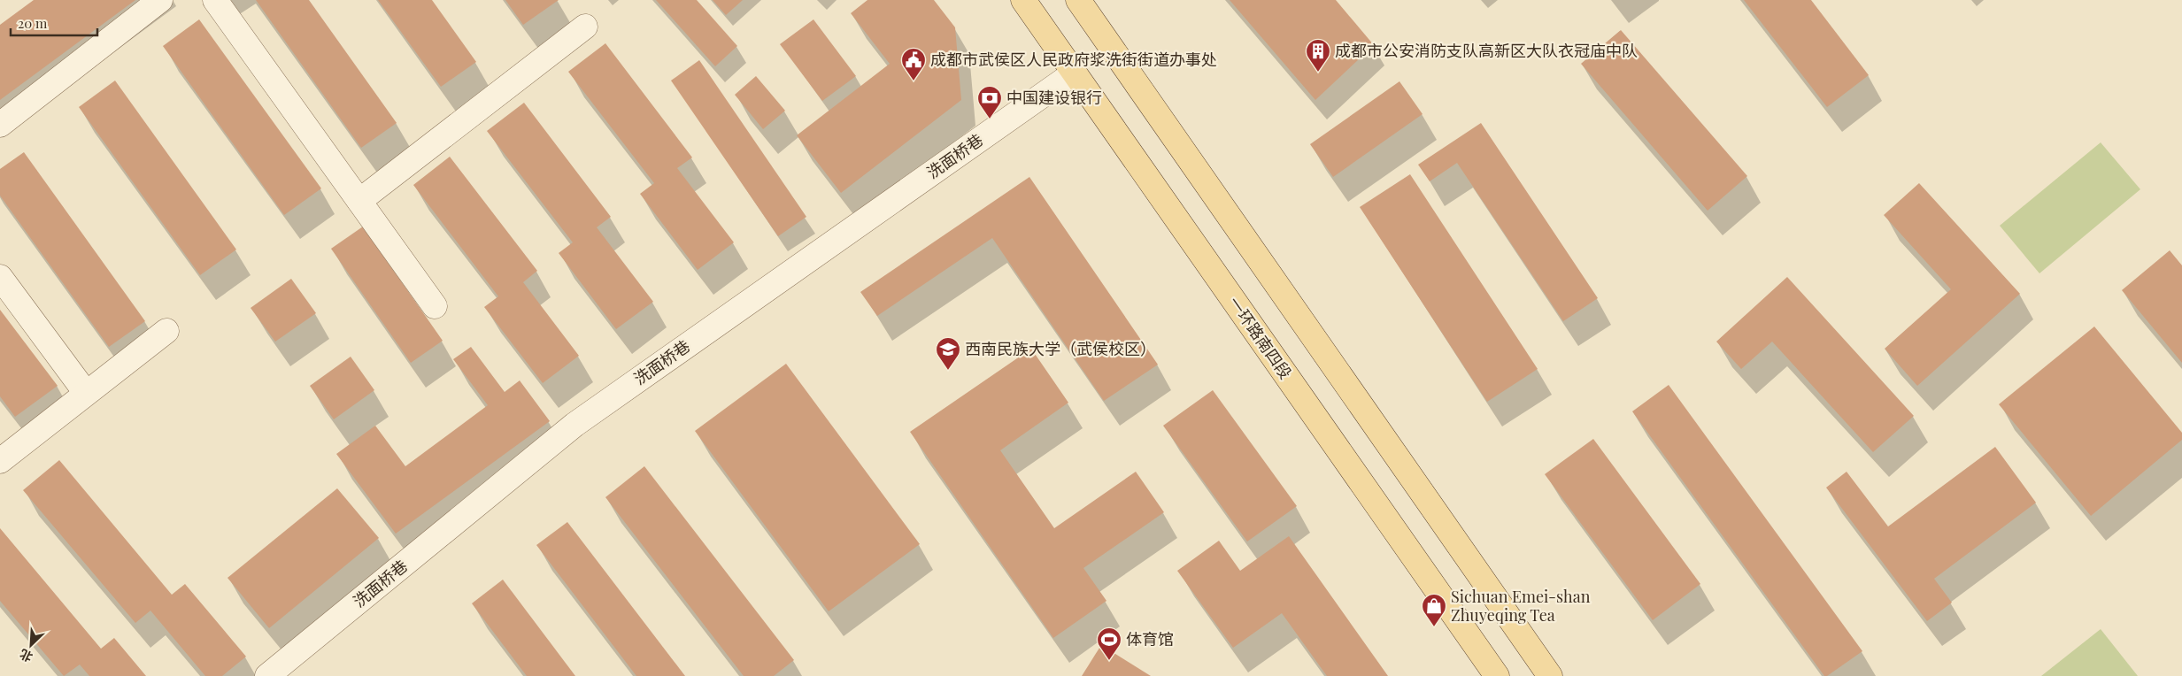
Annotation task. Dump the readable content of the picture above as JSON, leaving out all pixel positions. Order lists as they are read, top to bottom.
{
  "streets": {
    "main road": ["一环路南四段"],
    "street": ["洗面桥巷"]
  },
  "crossings": [
    ["洗面桥巷", "一环路南四段"]
  ],
  "places": {
    "building": ["成都市公安消防支队高新区大队衣冠庙中队"],
    "public building": ["成都市武侯区人民政府浆洗街街道办事处"],
    "bank": ["中国建设银行"],
    "school or university": ["西南民族大学（武侯校区）"],
    "shop": ["Sichuan Emei-shan Zhuyeqing Tea"],
    "sports": ["体育馆"]
  },
  "scale_bar": "20 m",
  "north": "bottom left"
}
